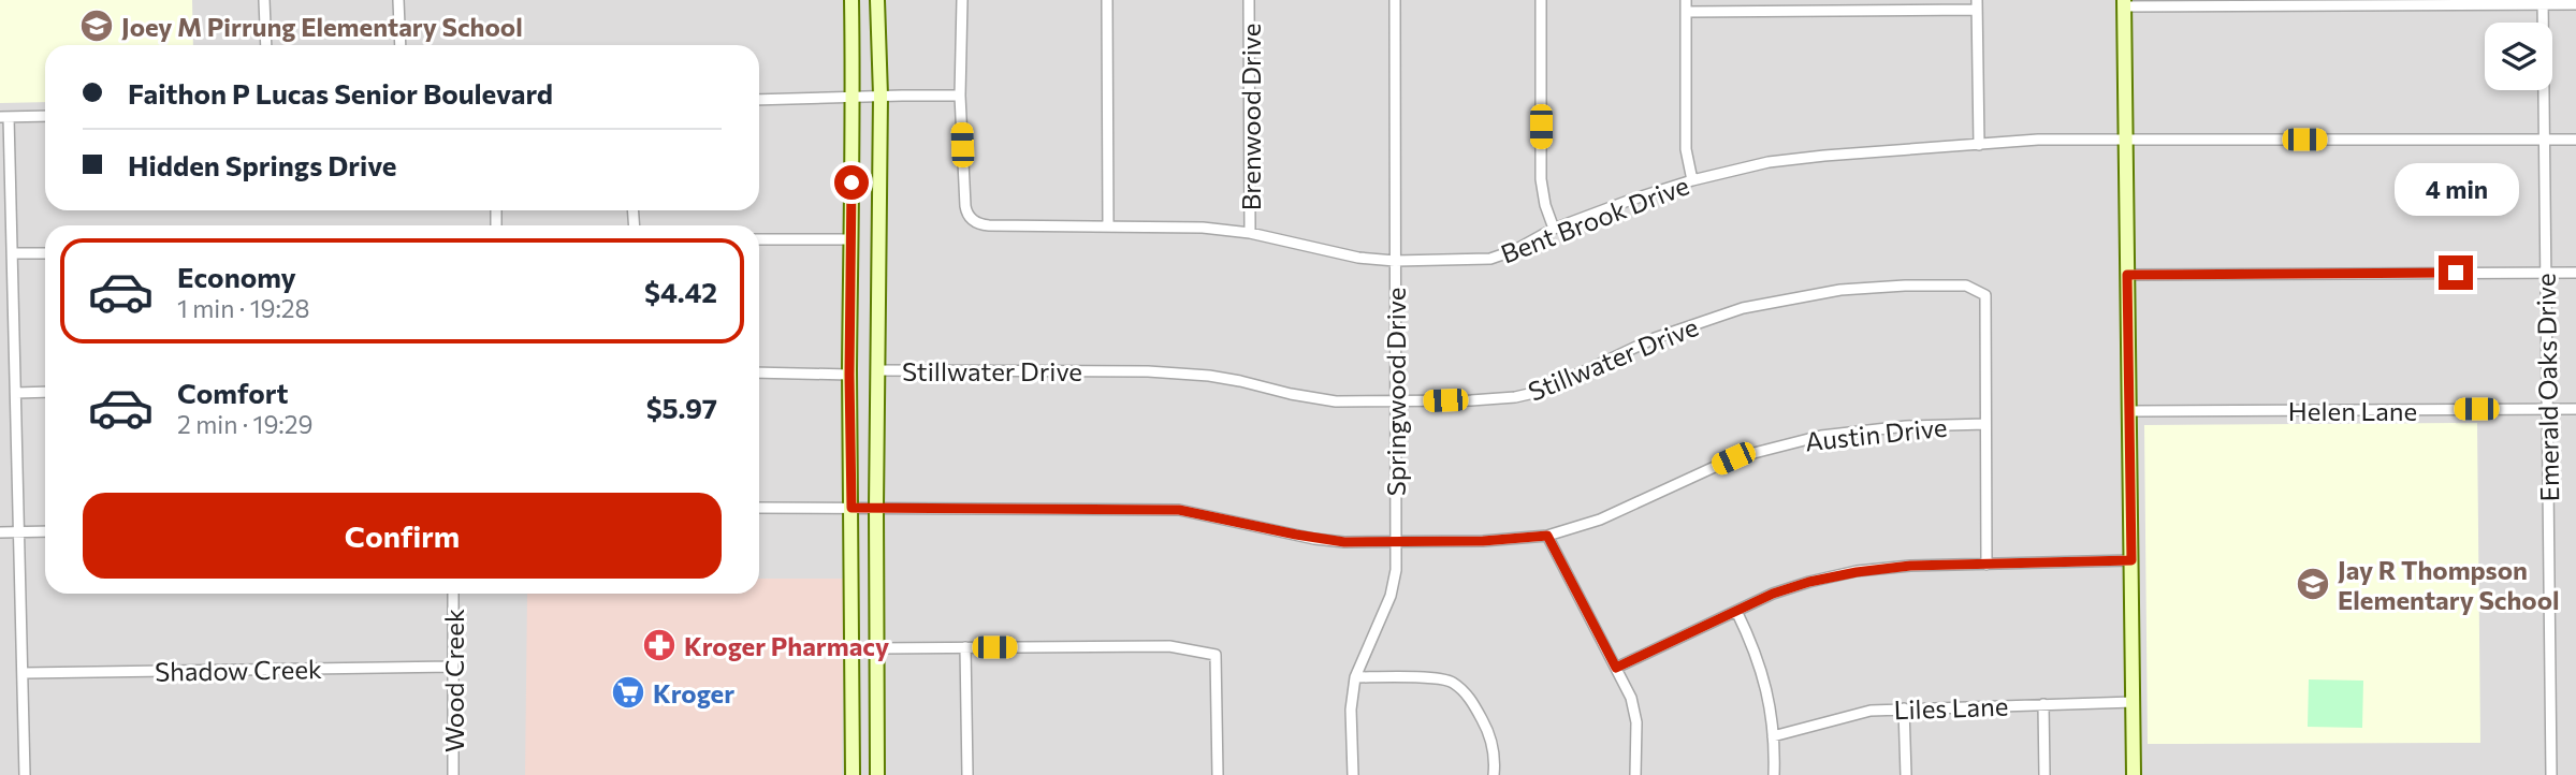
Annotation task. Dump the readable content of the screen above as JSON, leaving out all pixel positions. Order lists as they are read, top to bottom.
{
  "streets": {
    "street": [
      "Brenwood Drive",
      "Bent Brook Drive",
      "Stillwater Drive",
      "Emerald Oaks Drive",
      "Springwood Drive",
      "Helen Lane",
      "Austin Drive",
      "Shadow Creek",
      "Wood Creek",
      "Liles Lane"
    ]
  },
  "crossings": [
    ["Brenwood Drive", "Bent Brook Drive"],
    ["Bent Brook Drive", "Emerald Oaks Drive"],
    ["Bent Brook Drive", "Springwood Drive"],
    ["Stillwater Drive", "Springwood Drive"],
    ["Stillwater Drive", "Austin Drive"],
    ["Emerald Oaks Drive", "Helen Lane"],
    ["Springwood Drive", "Austin Drive"],
    ["Shadow Creek", "Wood Creek"]
  ],
  "places": {
    "school or university": ["Joey M Pirrung Elementary School", "Jay R Thompson Elementary School"],
    "pharmacy": ["Kroger Pharmacy"],
    "supermarket": ["Kroger"]
  },
  "page": {
    "banner": ["Faithon P Lucas Senior Boulevard", "Hidden Springs Drive"],
    "bubble": "4 min",
    "list": [
      {
        "name": "Economy",
        "note": "1 min · 19:28",
        "value": "$4.42"
      },
      {
        "name": "Comfort",
        "note": "2 min · 19:29",
        "value": "$5.97"
      }
    ],
    "buttons": "Confirm"
  }
}
